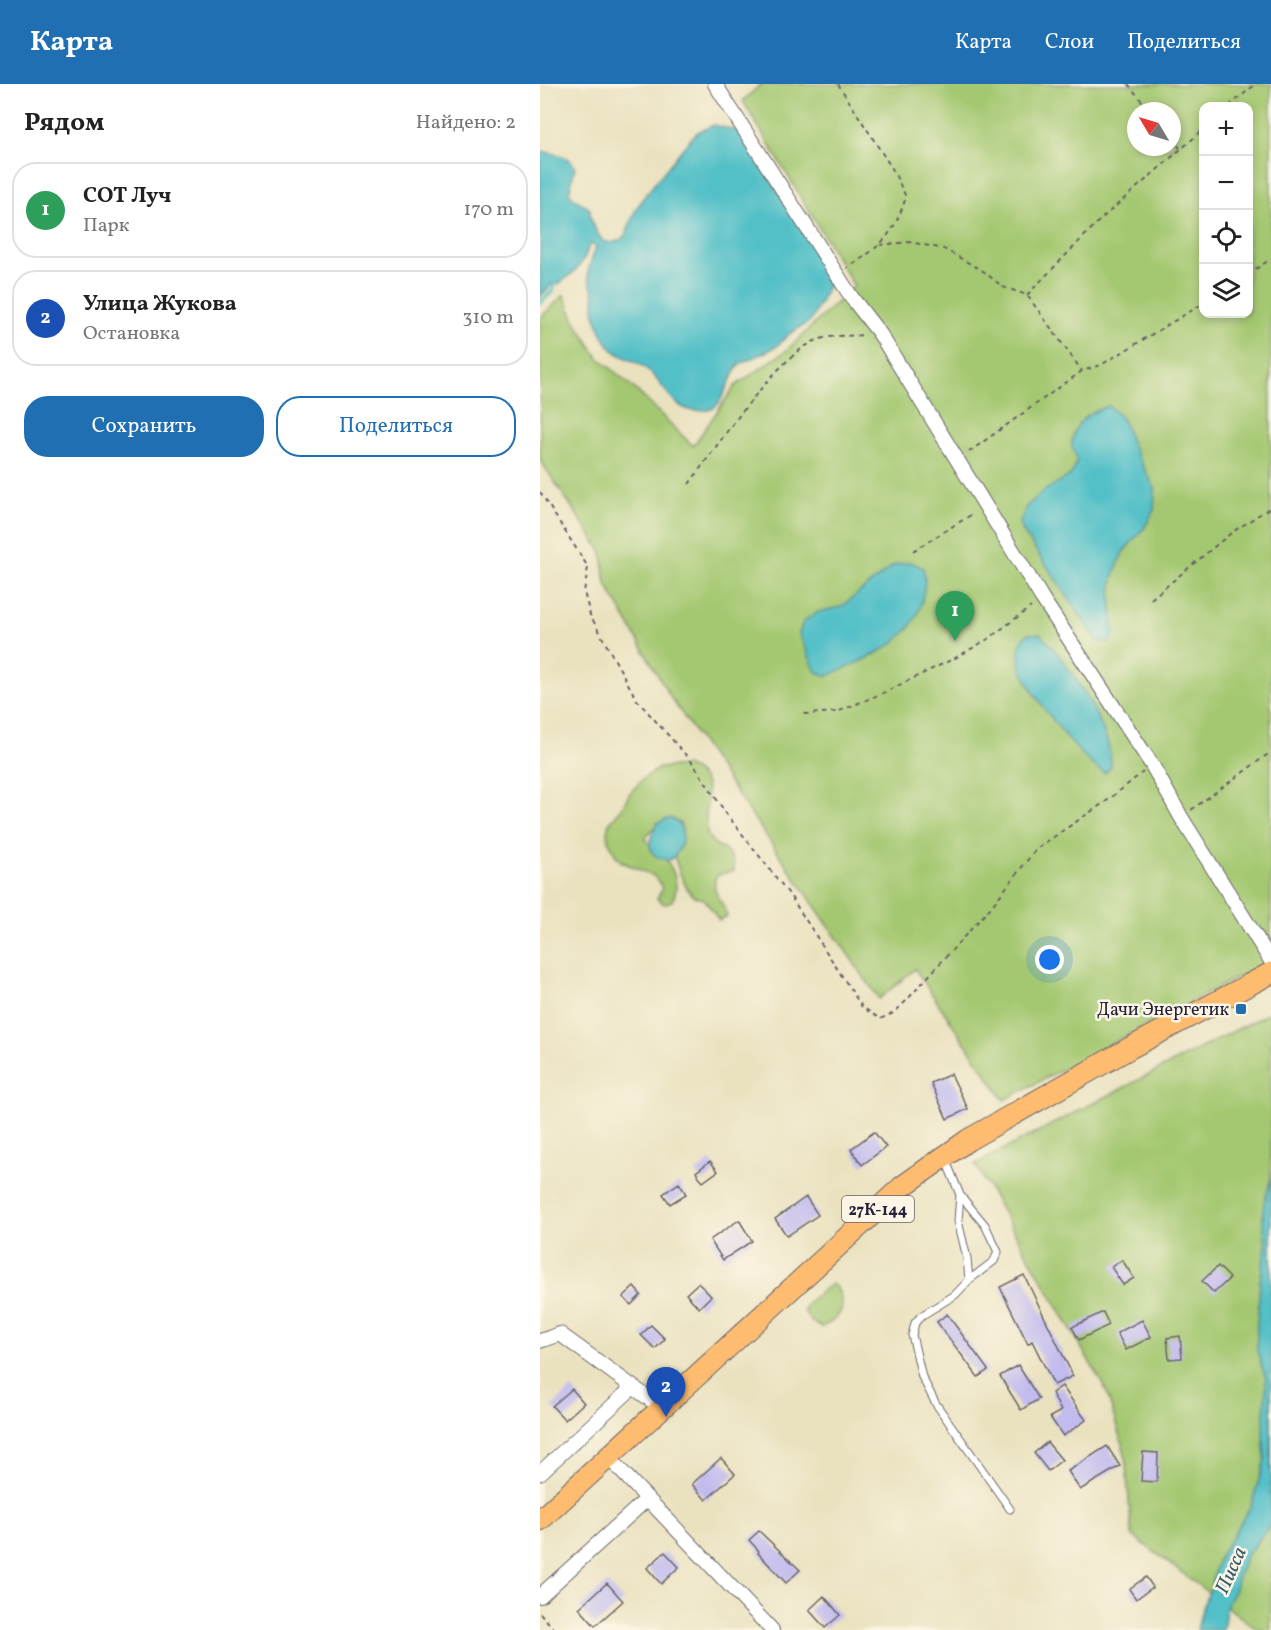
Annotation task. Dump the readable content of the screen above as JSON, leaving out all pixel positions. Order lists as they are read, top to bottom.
{
  "streets": {
    "main road": ["27К-144"]
  },
  "water": ["Писса"],
  "places": {
    "transit": ["Дачи Энергетик"]
  },
  "north": "top left",
  "page": {
    "header": "Карта",
    "nav": ["Карта", "Слои", "Поделиться"],
    "heading": ["Рядом", "Найдено: 2"],
    "map_buttons": ["+", "−"],
    "list": [
      {
        "mark": "1",
        "name": "СОТ Луч",
        "note": "Парк",
        "value": "170 m"
      },
      {
        "mark": "2",
        "name": "Улица Жукова",
        "note": "Остановка",
        "value": "310 m"
      }
    ],
    "buttons": ["Сохранить", "Поделиться"],
    "pins": ["1", "2"]
  }
}
